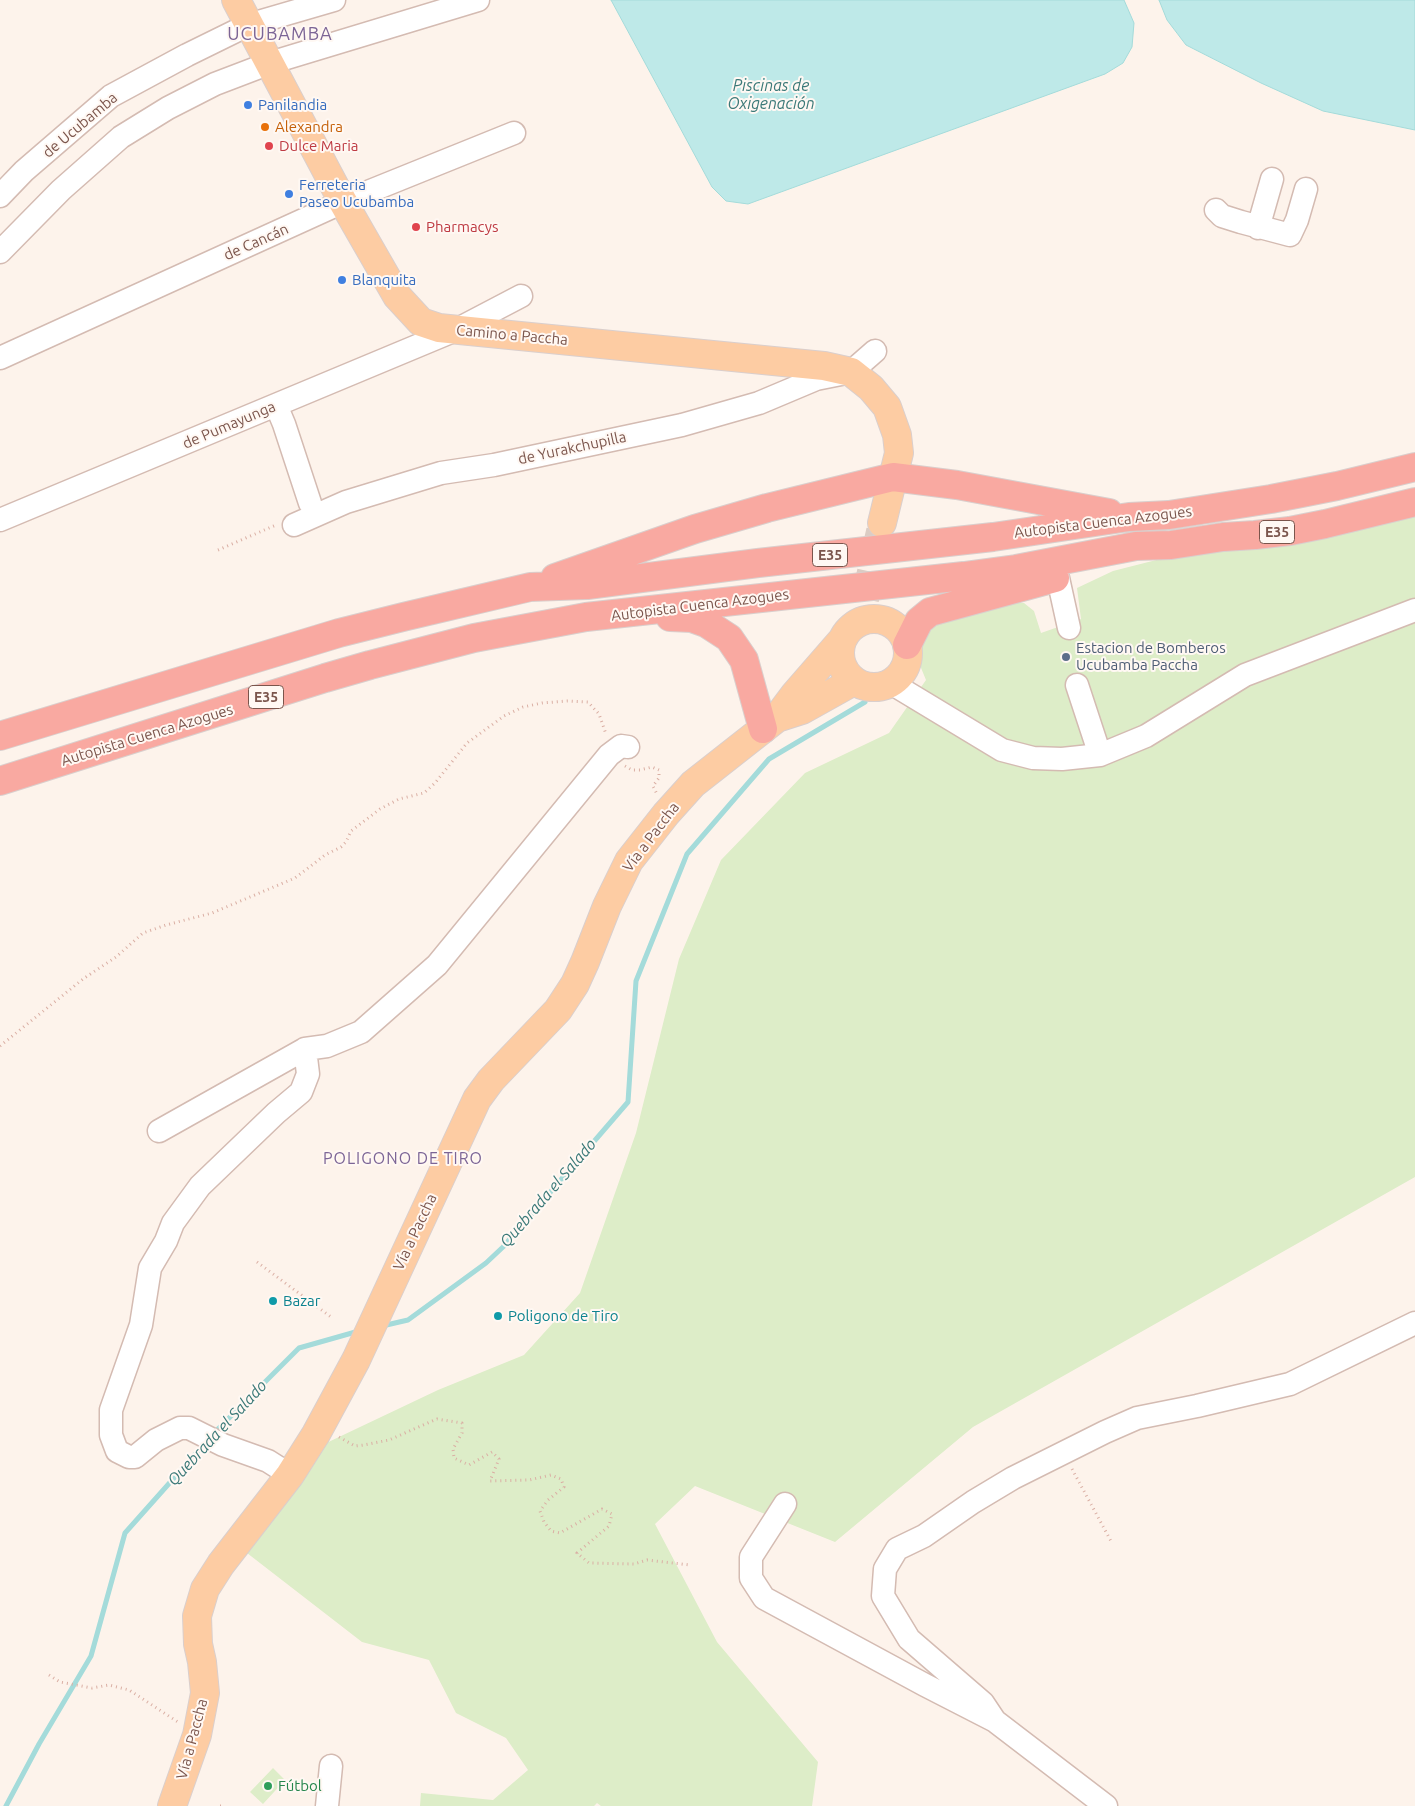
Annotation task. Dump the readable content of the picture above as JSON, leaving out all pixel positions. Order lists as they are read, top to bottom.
{
  "streets": {
    "highway": ["Autopista Cuenca Azogues", "E35"],
    "main road": ["Camino a Paccha", "Vía a Paccha"],
    "street": [
      "de Ucubamba",
      "de Cancán",
      "de Pumayunga",
      "de Yurakchupilla"
    ]
  },
  "crossings": [
    ["de Ucubamba", "Camino a Paccha"],
    ["de Cancán", "Camino a Paccha"],
    ["Camino a Paccha", "de Pumayunga"],
    ["Camino a Paccha", "de Yurakchupilla"]
  ],
  "districts": ["UCUBAMBA", "POLIGONO DE TIRO"],
  "water": ["Piscinas de Oxigenación", "Quebrada el Salado"],
  "places": [
    "Panilandia",
    "Alexandra",
    "Dulce Maria",
    "Ferreteria Paseo Ucubamba",
    "Pharmacys",
    "Blanquita",
    "Estacion de Bomberos Ucubamba Paccha",
    "Bazar",
    "Poligono de Tiro",
    "Fútbol"
  ]
}
